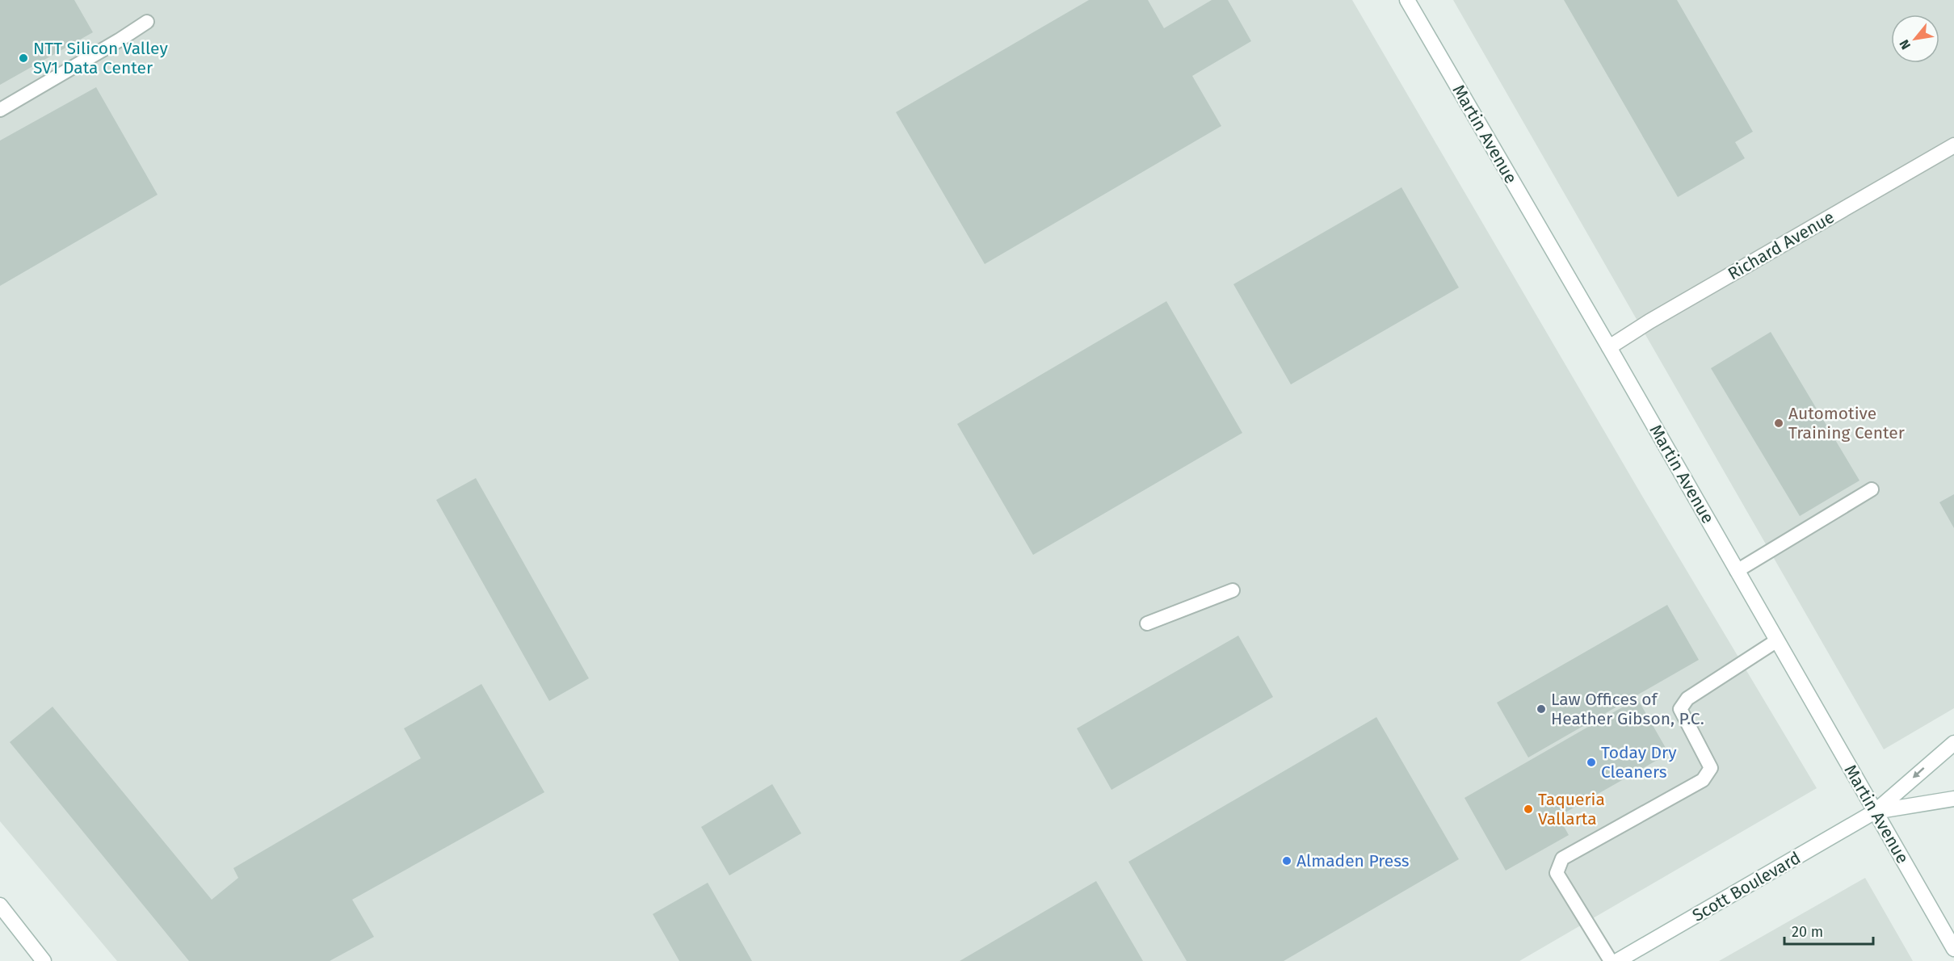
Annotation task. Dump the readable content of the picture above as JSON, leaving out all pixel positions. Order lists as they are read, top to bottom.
{
  "streets": {
    "street": ["Martin Avenue", "Richard Avenue", "Scott Boulevard"]
  },
  "crossings": [
    ["Martin Avenue", "Richard Avenue"],
    ["Martin Avenue", "Scott Boulevard"]
  ],
  "places": [
    "NTT Silicon Valley SV1 Data Center",
    "Automotive Training Center",
    "Law Offices of Heather Gibson, P.C.",
    "Today Dry Cleaners",
    "Taqueria Vallarta",
    "Almaden Press"
  ],
  "scale_bar": "20 m",
  "north": "bottom left"
}
